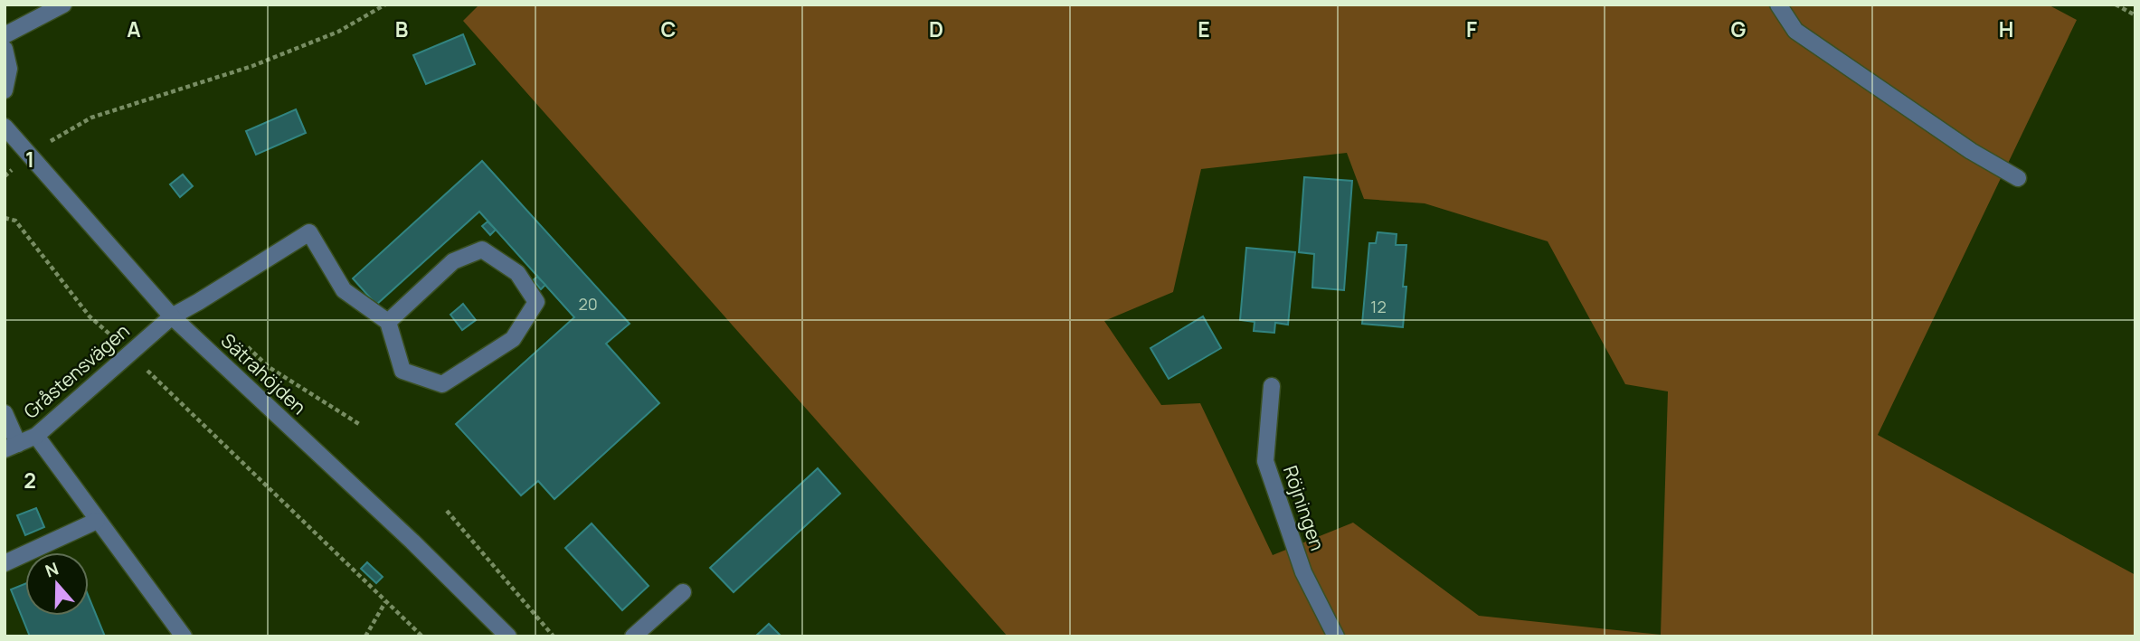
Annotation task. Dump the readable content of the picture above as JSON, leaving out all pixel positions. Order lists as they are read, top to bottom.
{
  "streets": {
    "street": ["Gråstensvägen", "Sätrahöjden", "Röjningen"]
  },
  "crossings": [
    ["Gråstensvägen", "Sätrahöjden"]
  ],
  "house_numbers": ["20", "12"],
  "north": "top",
  "grid": {
    "columns": [
      "A",
      "B",
      "C",
      "D",
      "E",
      "F",
      "G",
      "H"
    ],
    "rows": ["1", "2"]
  }
}
